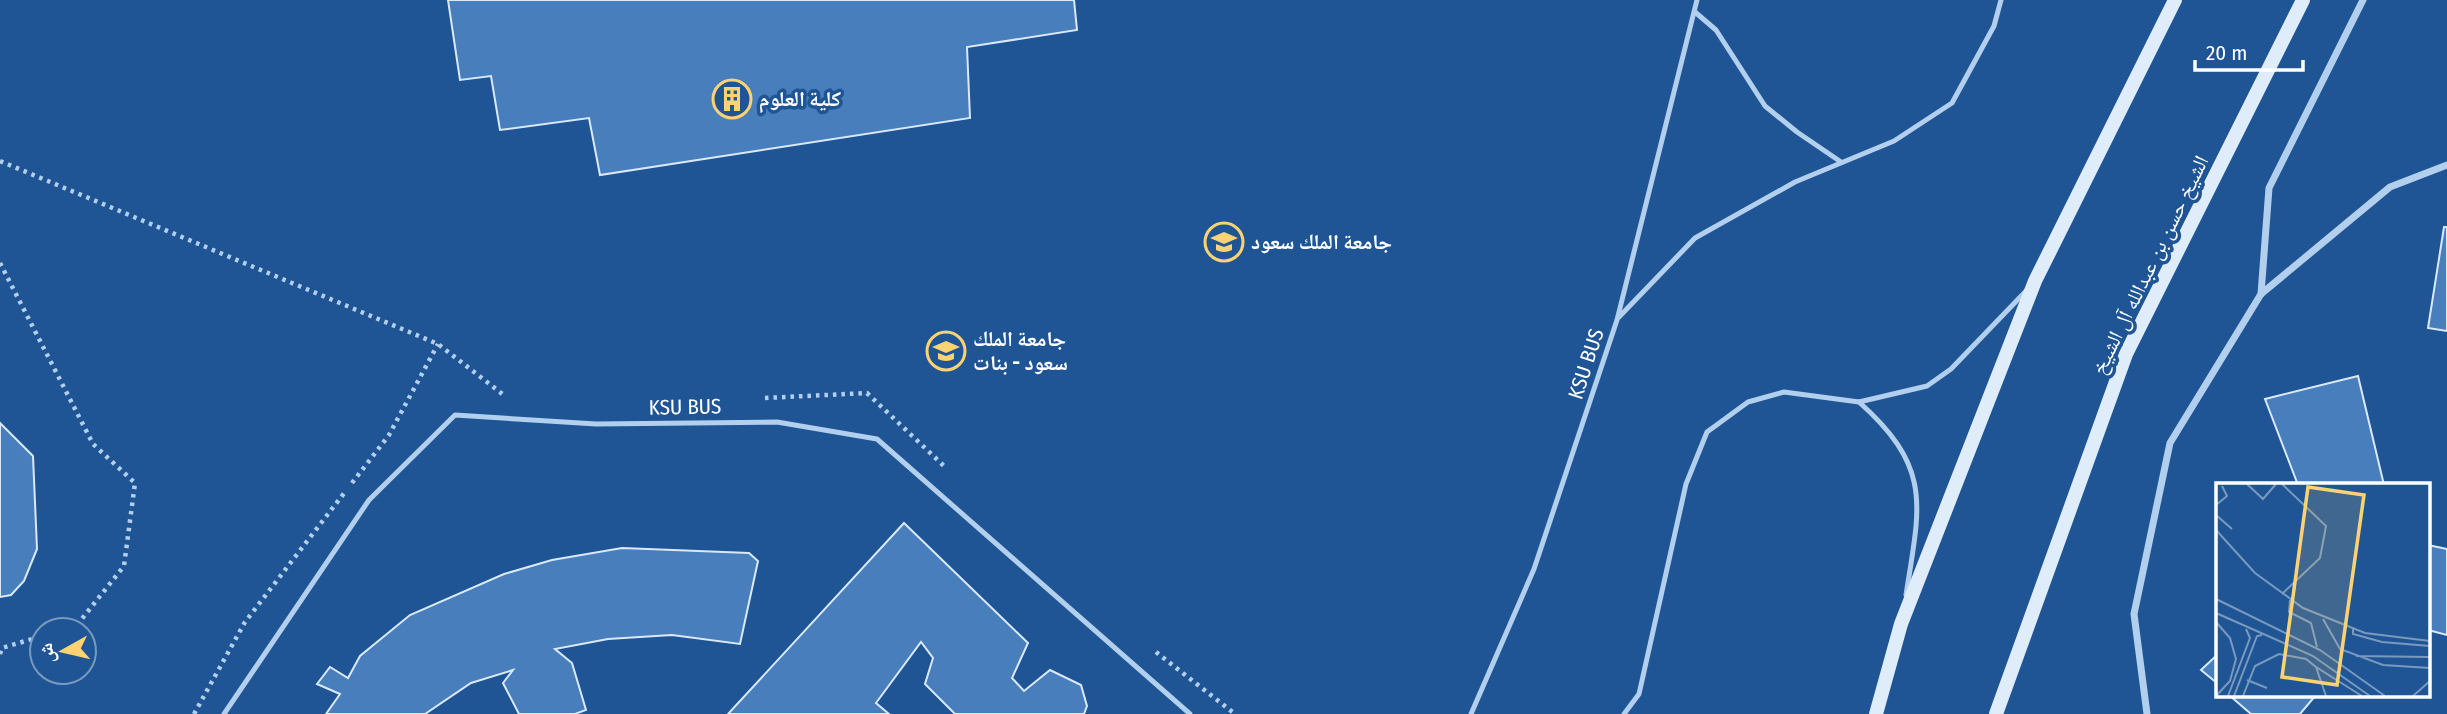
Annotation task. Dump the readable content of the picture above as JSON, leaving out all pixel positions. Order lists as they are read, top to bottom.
{
  "streets": {
    "main road": ["الشيخ حسن بن عبدالله آل الشيخ"],
    "lane": ["KSU BUS"]
  },
  "places": {
    "building": ["كلية العلوم"],
    "school or university": ["جامعة الملك سعود", "جامعة الملك سعود - بنات"]
  },
  "scale_bar": "20 m",
  "north": "left"
}
